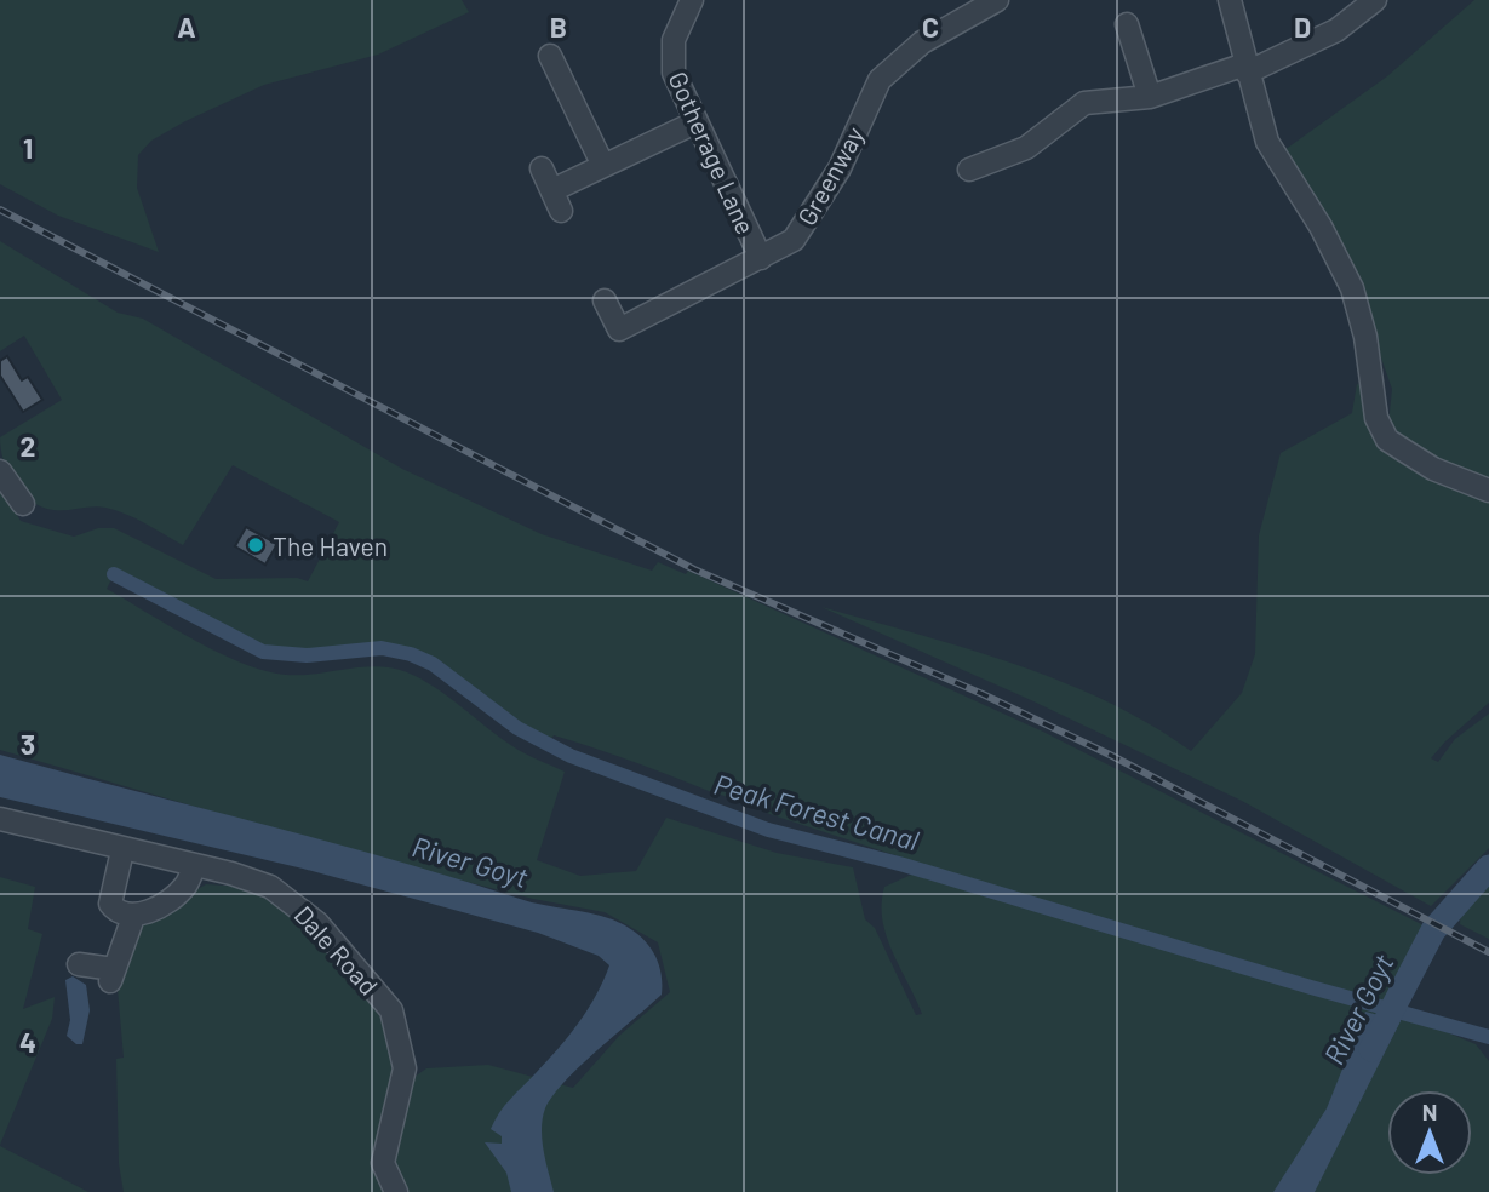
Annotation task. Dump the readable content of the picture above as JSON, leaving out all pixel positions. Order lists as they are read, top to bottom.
{
  "streets": {
    "street": ["Gotherage Lane", "Greenway", "Dale Road"]
  },
  "crossings": [
    ["Gotherage Lane", "Greenway"]
  ],
  "water": ["Peak Forest Canal", "River Goyt"],
  "places": ["The Haven"],
  "north": "top",
  "grid": {
    "columns": [
      "A",
      "B",
      "C",
      "D"
    ],
    "rows": [
      "1",
      "2",
      "3",
      "4"
    ]
  }
}
